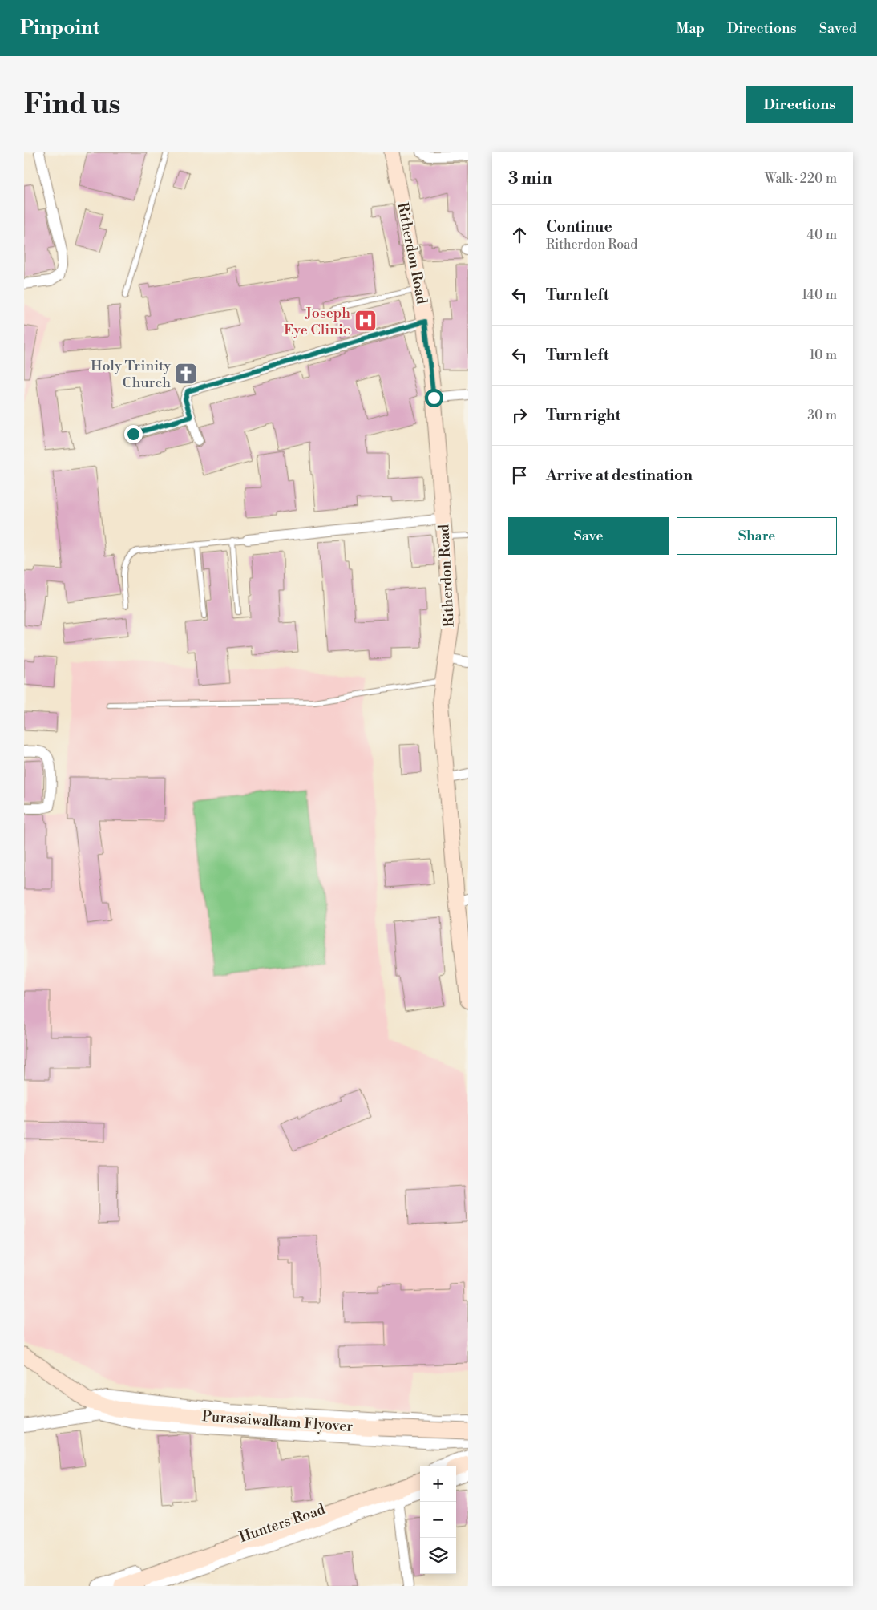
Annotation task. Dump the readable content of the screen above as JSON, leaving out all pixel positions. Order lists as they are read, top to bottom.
{
  "streets": {
    "main road": ["Ritherdon Road", "Purasaiwalkam Flyover"],
    "street": ["Hunters Road"]
  },
  "places": {
    "hospital": ["Joseph Eye Clinic"],
    "church": ["Holy Trinity Church"]
  },
  "page": {
    "header": "Pinpoint",
    "nav": ["Map", "Directions", "Saved"],
    "buttons": [
      "Directions",
      ["Save", "Share"]
    ],
    "title": "Find us",
    "heading": ["3 min", "Walk · 220 m"],
    "list": [
      ["Continue", "Ritherdon Road", "40 m"],
      ["Turn left", "140 m"],
      ["Turn left", "10 m"],
      ["Turn right", "30 m"],
      "Arrive at destination"
    ],
    "map_buttons": ["+", "−"]
  }
}
